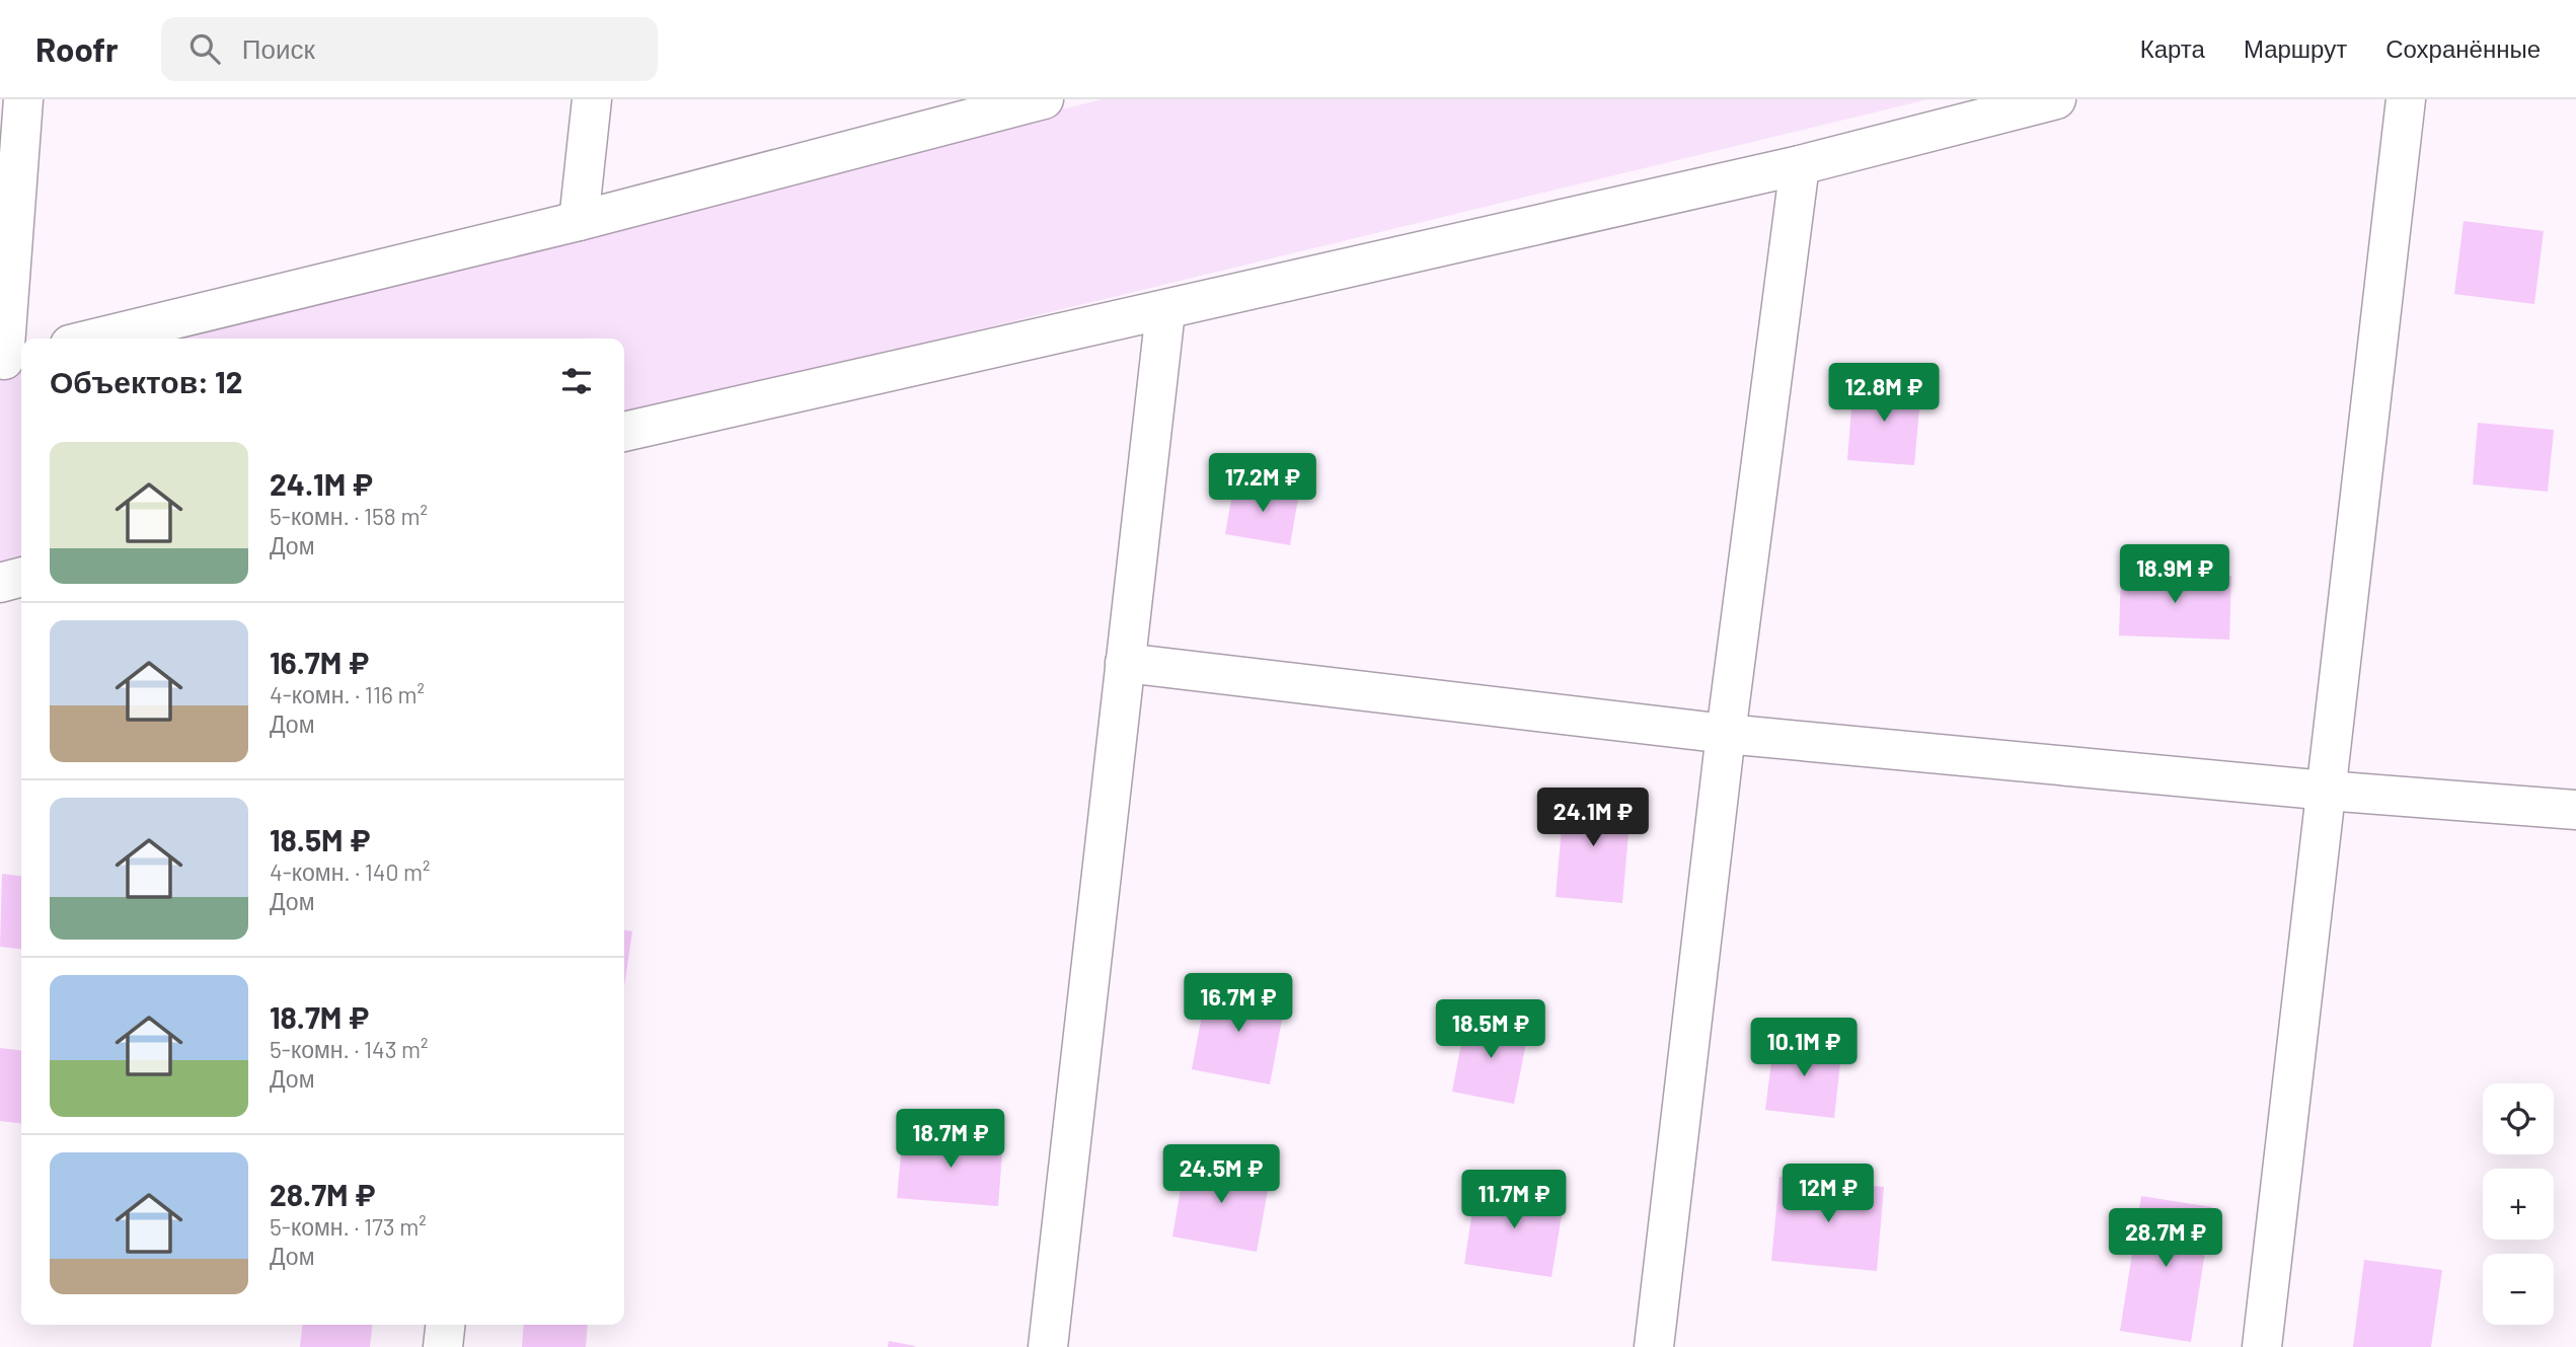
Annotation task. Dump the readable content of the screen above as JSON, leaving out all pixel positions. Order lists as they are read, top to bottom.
{
  "page": {
    "header": "Roofr",
    "search": "Поиск",
    "nav": ["Карта", "Маршрут", "Сохранённые"],
    "heading": "Объектов: 12",
    "price": [
      "12.8M ₽",
      "17.2M ₽",
      "18.9M ₽",
      "24.1M ₽",
      "16.7M ₽",
      "18.5M ₽",
      "10.1M ₽",
      "18.7M ₽",
      "24.5M ₽",
      "12M ₽",
      "11.7M ₽",
      "28.7M ₽"
    ],
    "list": [
      {
        "name": "24.1M ₽",
        "note": "5-комн. · 158 m² · Дом"
      },
      {
        "name": "16.7M ₽",
        "note": "4-комн. · 116 m² · Дом"
      },
      {
        "name": "18.5M ₽",
        "note": "4-комн. · 140 m² · Дом"
      },
      {
        "name": "18.7M ₽",
        "note": "5-комн. · 143 m² · Дом"
      },
      {
        "name": "28.7M ₽",
        "note": "5-комн. · 173 m² · Дом"
      }
    ],
    "map_buttons": ["+", "−"]
  }
}
